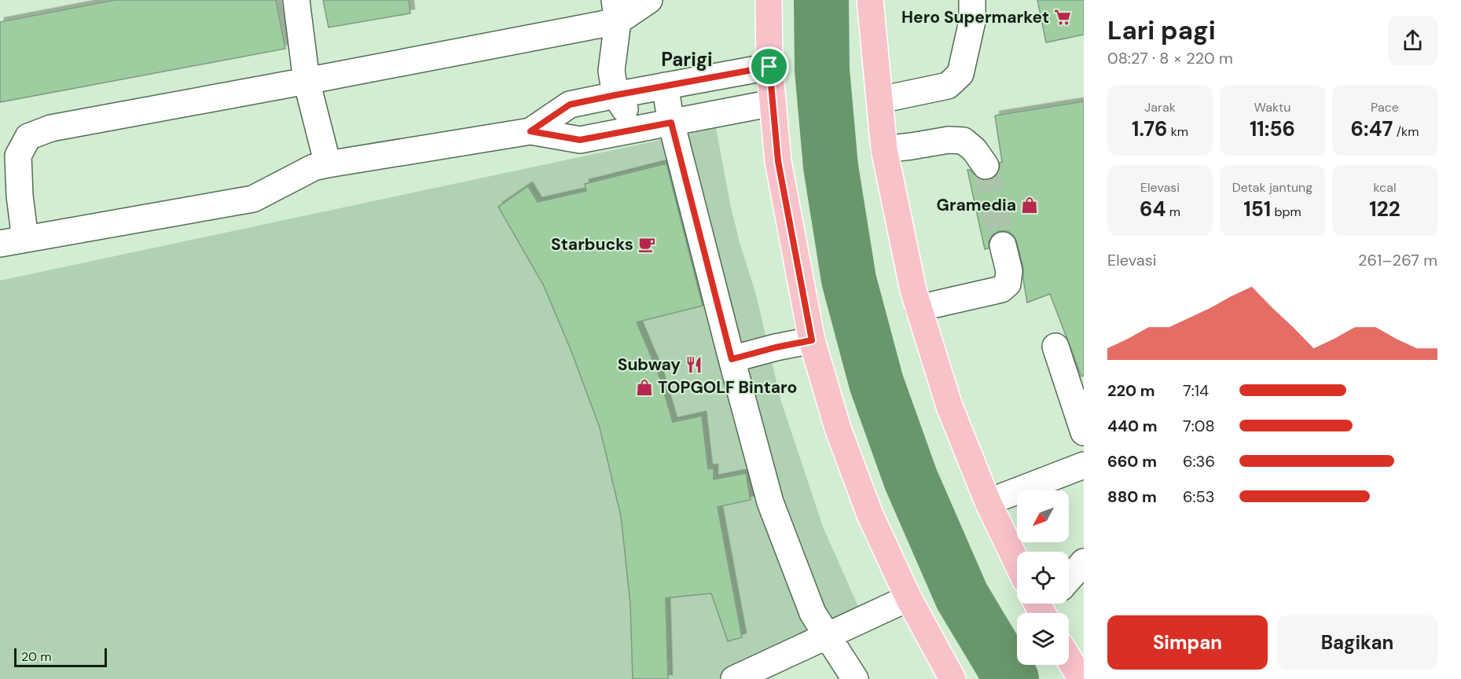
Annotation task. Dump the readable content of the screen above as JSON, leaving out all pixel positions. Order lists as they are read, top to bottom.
{
  "districts": ["Parigi"],
  "places": {
    "supermarket": ["Hero Supermarket"],
    "shop": ["Gramedia", "TOPGOLF Bintaro"],
    "cafe": ["Starbucks"],
    "restaurant": ["Subway"]
  },
  "scale_bar": "20 m",
  "north": "bottom left",
  "page": {
    "heading": ["Lari pagi", "08:27 · 8 × 220 m"],
    "stats": [
      ["Jarak", "1.76 km"],
      ["Waktu", "11:56"],
      ["Pace", "6:47 /km"],
      ["Elevasi", "64 m"],
      ["Detak jantung", "151 bpm"],
      ["kcal", "122"]
    ],
    "chart": ["Elevasi", "261–267 m"],
    "list": [
      {
        "name": "220 m",
        "note": "7:14"
      },
      {
        "name": "440 m",
        "note": "7:08"
      },
      {
        "name": "660 m",
        "note": "6:36"
      },
      {
        "name": "880 m",
        "note": "6:53"
      }
    ],
    "buttons": ["Simpan", "Bagikan"],
    "scale": "20 m"
  }
}
